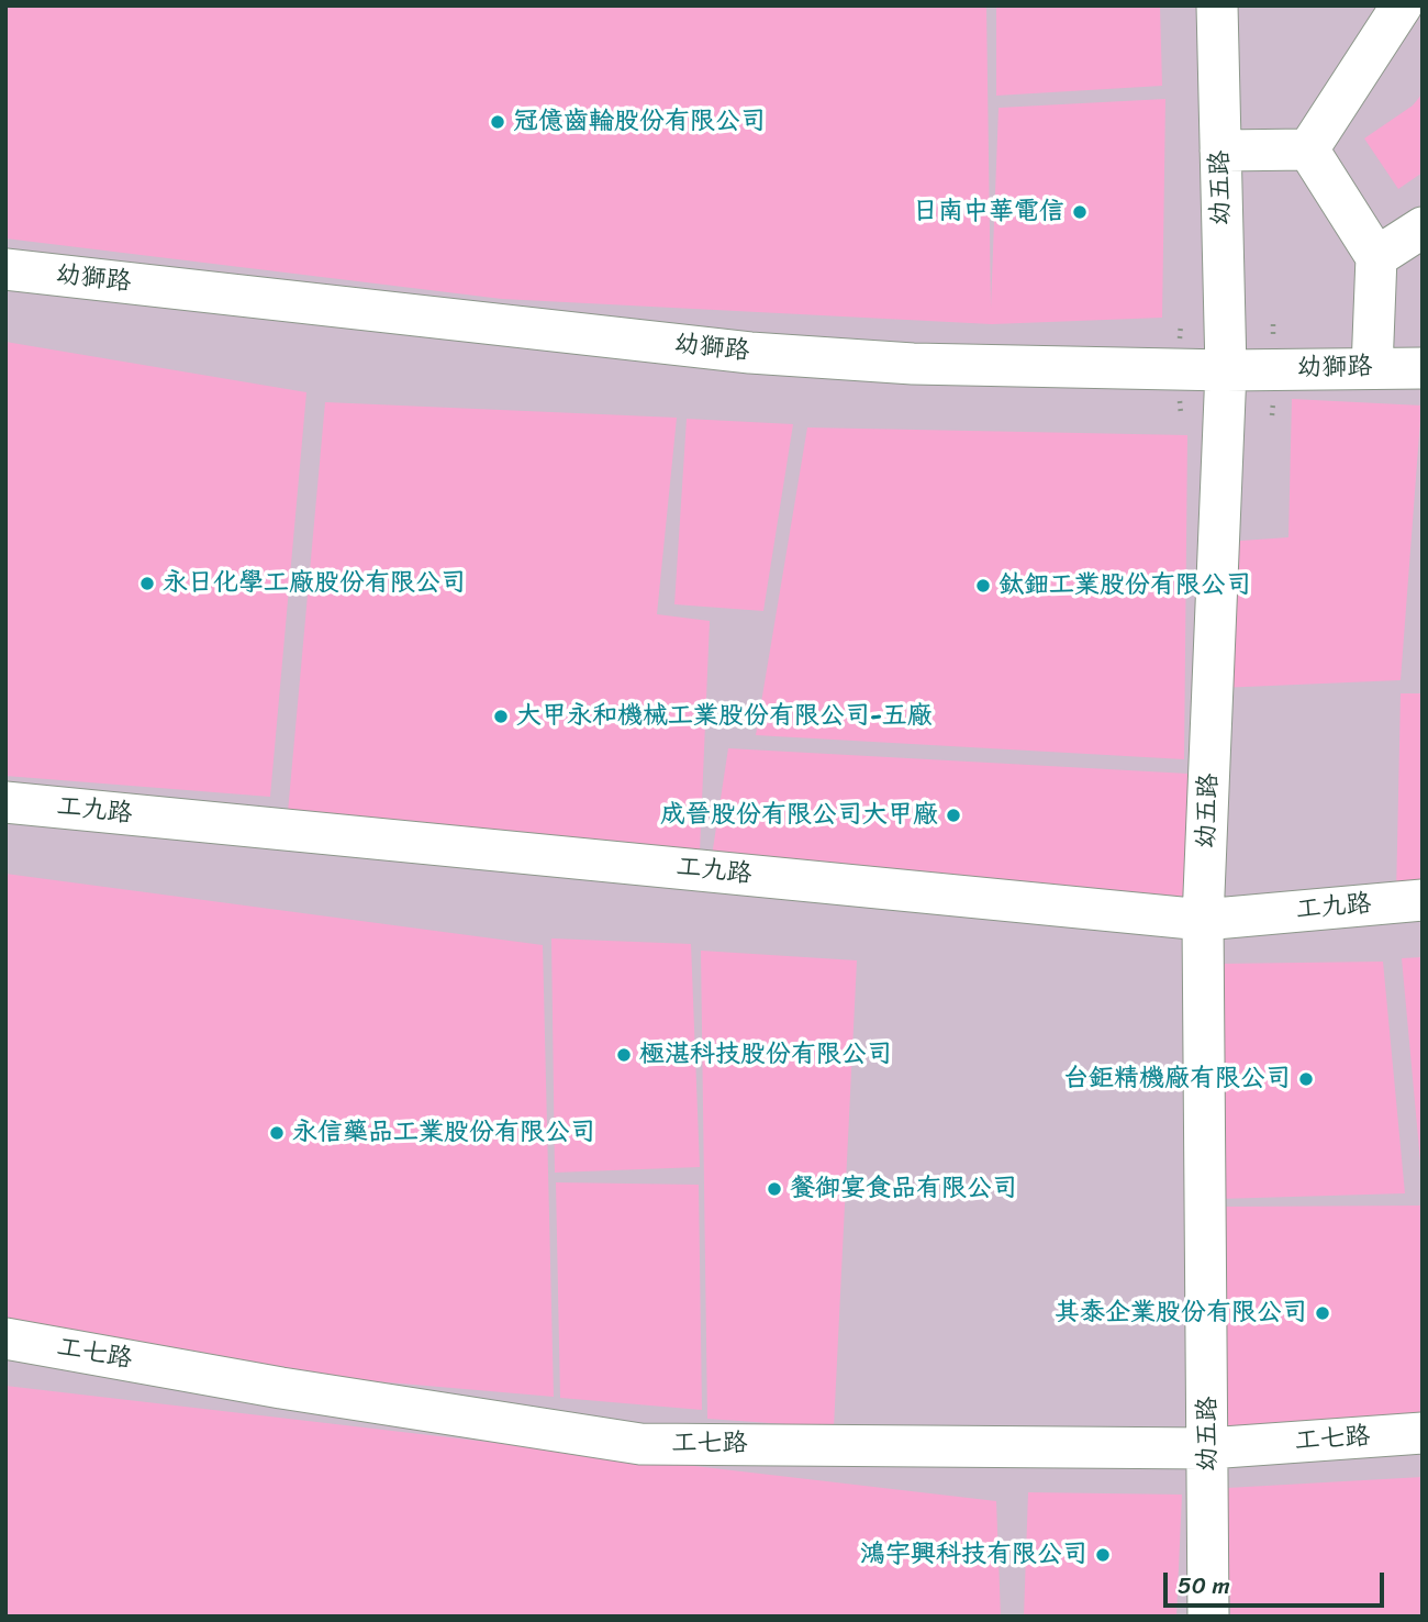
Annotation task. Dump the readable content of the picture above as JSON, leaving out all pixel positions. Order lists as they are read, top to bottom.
{
  "streets": {
    "street": [
      "幼五路",
      "幼獅路",
      "工九路",
      "工七路"
    ]
  },
  "crossings": [
    ["幼五路", "幼獅路"],
    ["幼五路", "工九路"],
    ["幼五路", "工七路"]
  ],
  "places": [
    "冠億齒輪股份有限公司",
    "日南中華電信",
    "永日化學工廠股份有限公司",
    "鈦鈿工業股份有限公司",
    "大甲永和機械工業股份有限公司-五廠",
    "成晉股份有限公司大甲廠",
    "極湛科技股份有限公司",
    "台鉅精機廠有限公司",
    "永信藥品工業股份有限公司",
    "餐御宴食品有限公司",
    "其泰企業股份有限公司",
    "鴻宇興科技有限公司"
  ],
  "scale_bar": "50 m"
}
